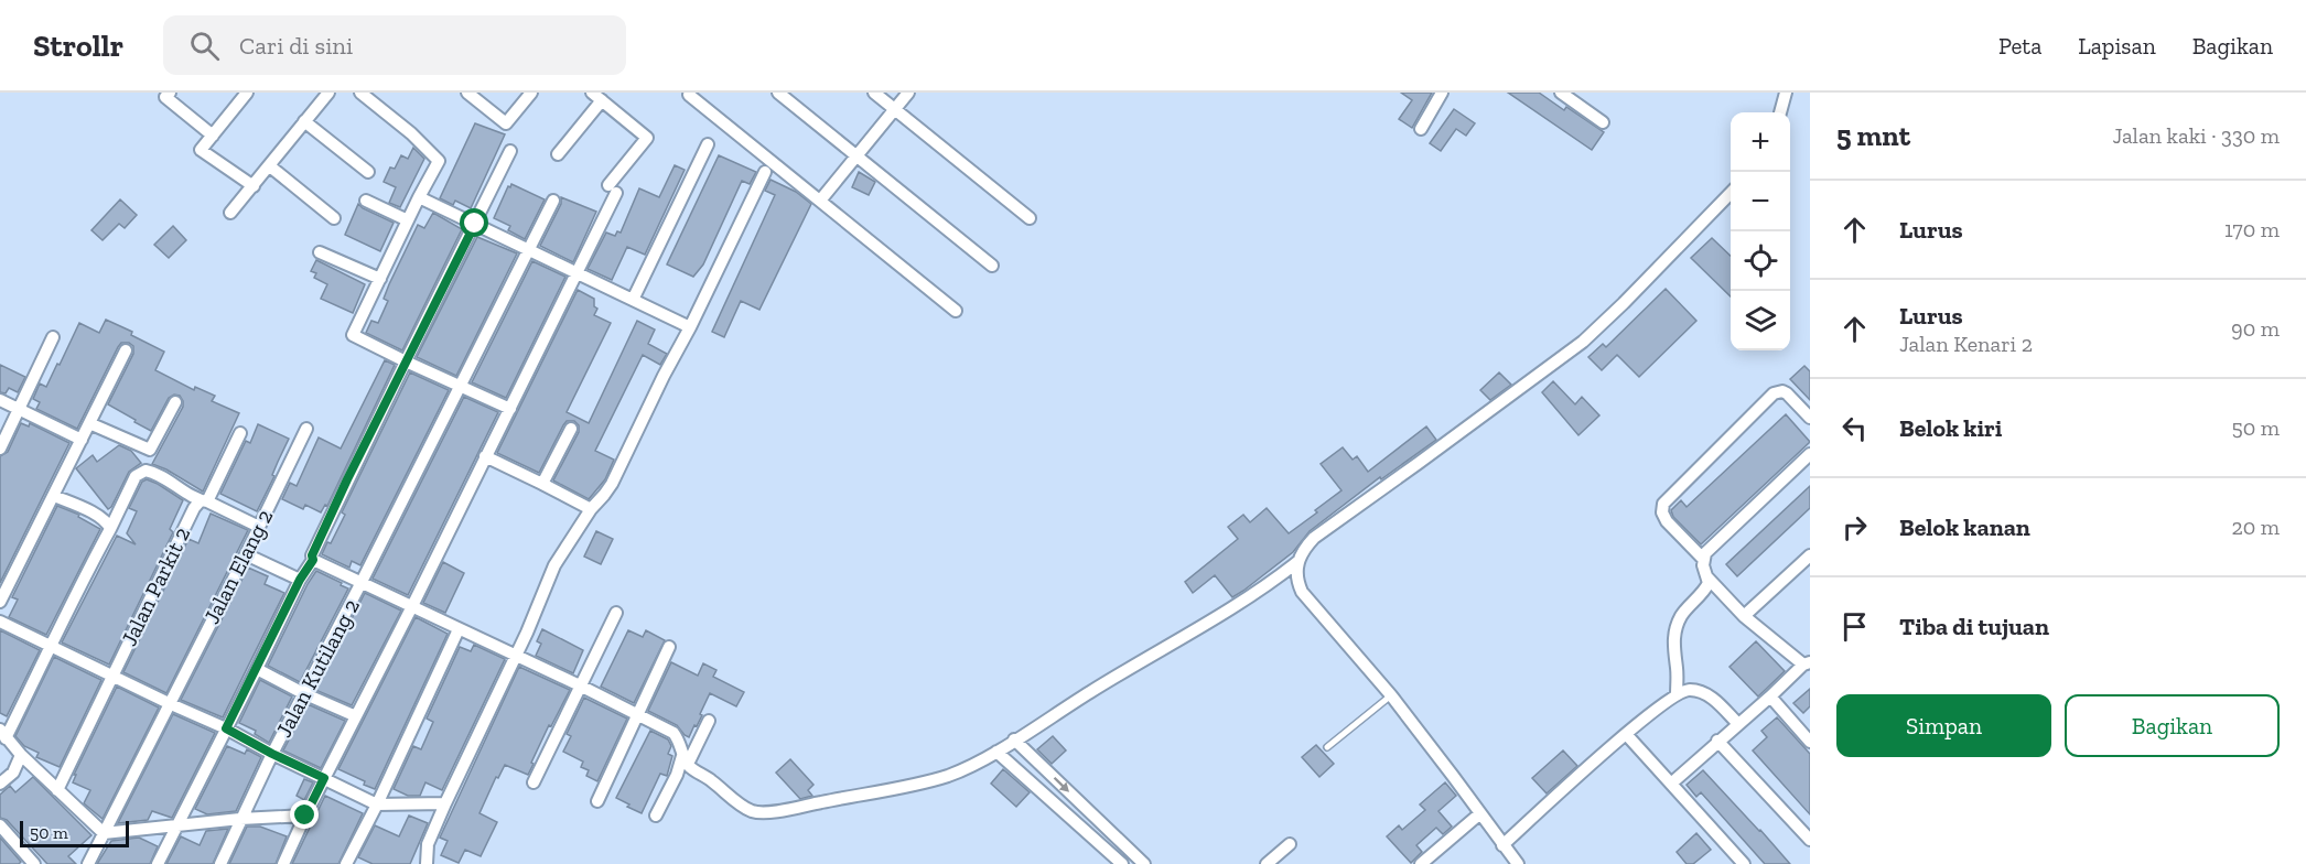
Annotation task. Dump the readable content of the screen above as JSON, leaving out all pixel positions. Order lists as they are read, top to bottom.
{
  "streets": {
    "street": ["Jalan Elang 2", "Jalan Parkit 2", "Jalan Kutilang 2"]
  },
  "scale_bar": "50 m",
  "page": {
    "header": "Strollr",
    "search": "Cari di sini",
    "nav": ["Peta", "Lapisan", "Bagikan"],
    "heading": ["5 mnt", "Jalan kaki · 330 m"],
    "map_buttons": ["+", "−"],
    "list": [
      ["Lurus", "170 m"],
      ["Lurus", "Jalan Kenari 2", "90 m"],
      ["Belok kiri", "50 m"],
      ["Belok kanan", "20 m"],
      "Tiba di tujuan"
    ],
    "buttons": ["Simpan", "Bagikan"],
    "scale": "50 m"
  }
}
